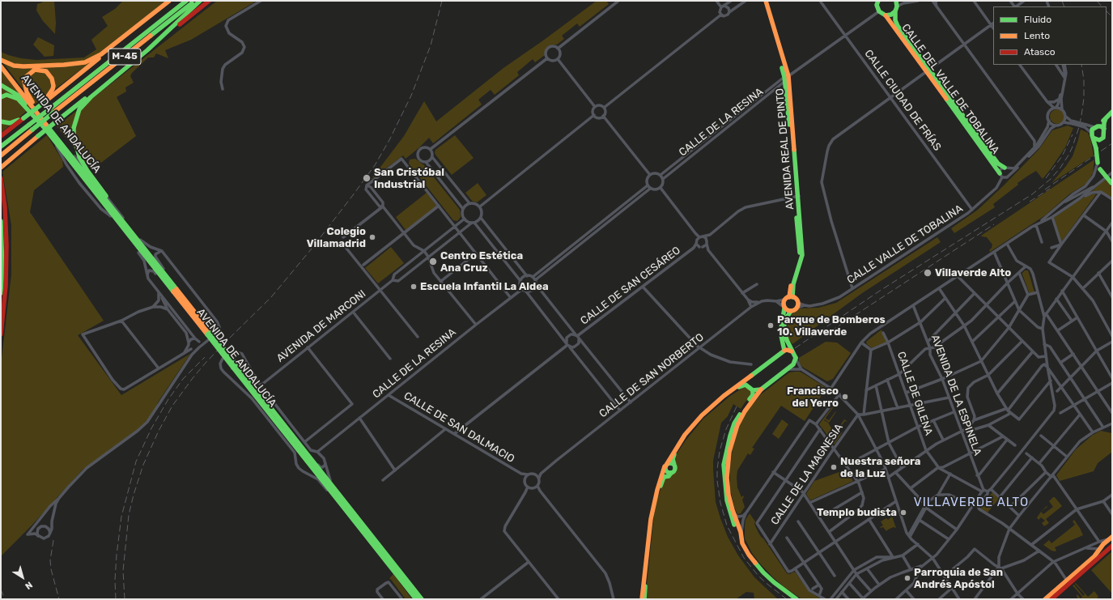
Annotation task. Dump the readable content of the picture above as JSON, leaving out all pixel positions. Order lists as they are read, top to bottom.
{
  "streets": {
    "main road": [
      "M-45",
      "CALLE DEL VALLE DE TOBALINA",
      "AVENIDA DE ANDALUCÍA",
      "AVENIDA REAL DE PINTO"
    ],
    "street": [
      "CALLE CIUDAD DE FRÍAS",
      "CALLE DE LA RESINA",
      "CALLE VALLE DE TOBALINA",
      "CALLE DE SAN CESÁREO",
      "AVENIDA DE MARCONI",
      "CALLE DE SAN NORBERTO",
      "CALLE DE GILENA",
      "AVENIDA DE LA ESPINELA",
      "CALLE DE SAN DALMACIO",
      "CALLE DE LA MAGNESIA"
    ]
  },
  "crossings": [
    ["CALLE DEL VALLE DE TOBALINA", "CALLE VALLE DE TOBALINA"],
    ["CALLE CIUDAD DE FRÍAS", "CALLE VALLE DE TOBALINA"],
    ["CALLE DE LA RESINA", "AVENIDA DE ANDALUCÍA"],
    ["CALLE DE LA RESINA", "AVENIDA REAL DE PINTO"],
    ["CALLE DE LA RESINA", "CALLE DE SAN DALMACIO"],
    ["AVENIDA DE ANDALUCÍA", "AVENIDA DE MARCONI"],
    ["AVENIDA REAL DE PINTO", "CALLE VALLE DE TOBALINA"],
    ["CALLE DE SAN NORBERTO", "CALLE DE SAN DALMACIO"]
  ],
  "districts": ["VILLAVERDE ALTO"],
  "places": [
    "San Cristóbal Industrial",
    "Colegio Villamadrid",
    "Centro Estética Ana Cruz",
    "Villaverde Alto",
    "Escuela Infantil La Aldea",
    "Parque de Bomberos 10. Villaverde",
    "Francisco del Yerro",
    "Nuestra señora de la Luz",
    "Templo budista",
    "Parroquia de San Andrés Apóstol"
  ],
  "legend": ["Fluido", "Lento", "Atasco"],
  "north": "bottom right"
}
